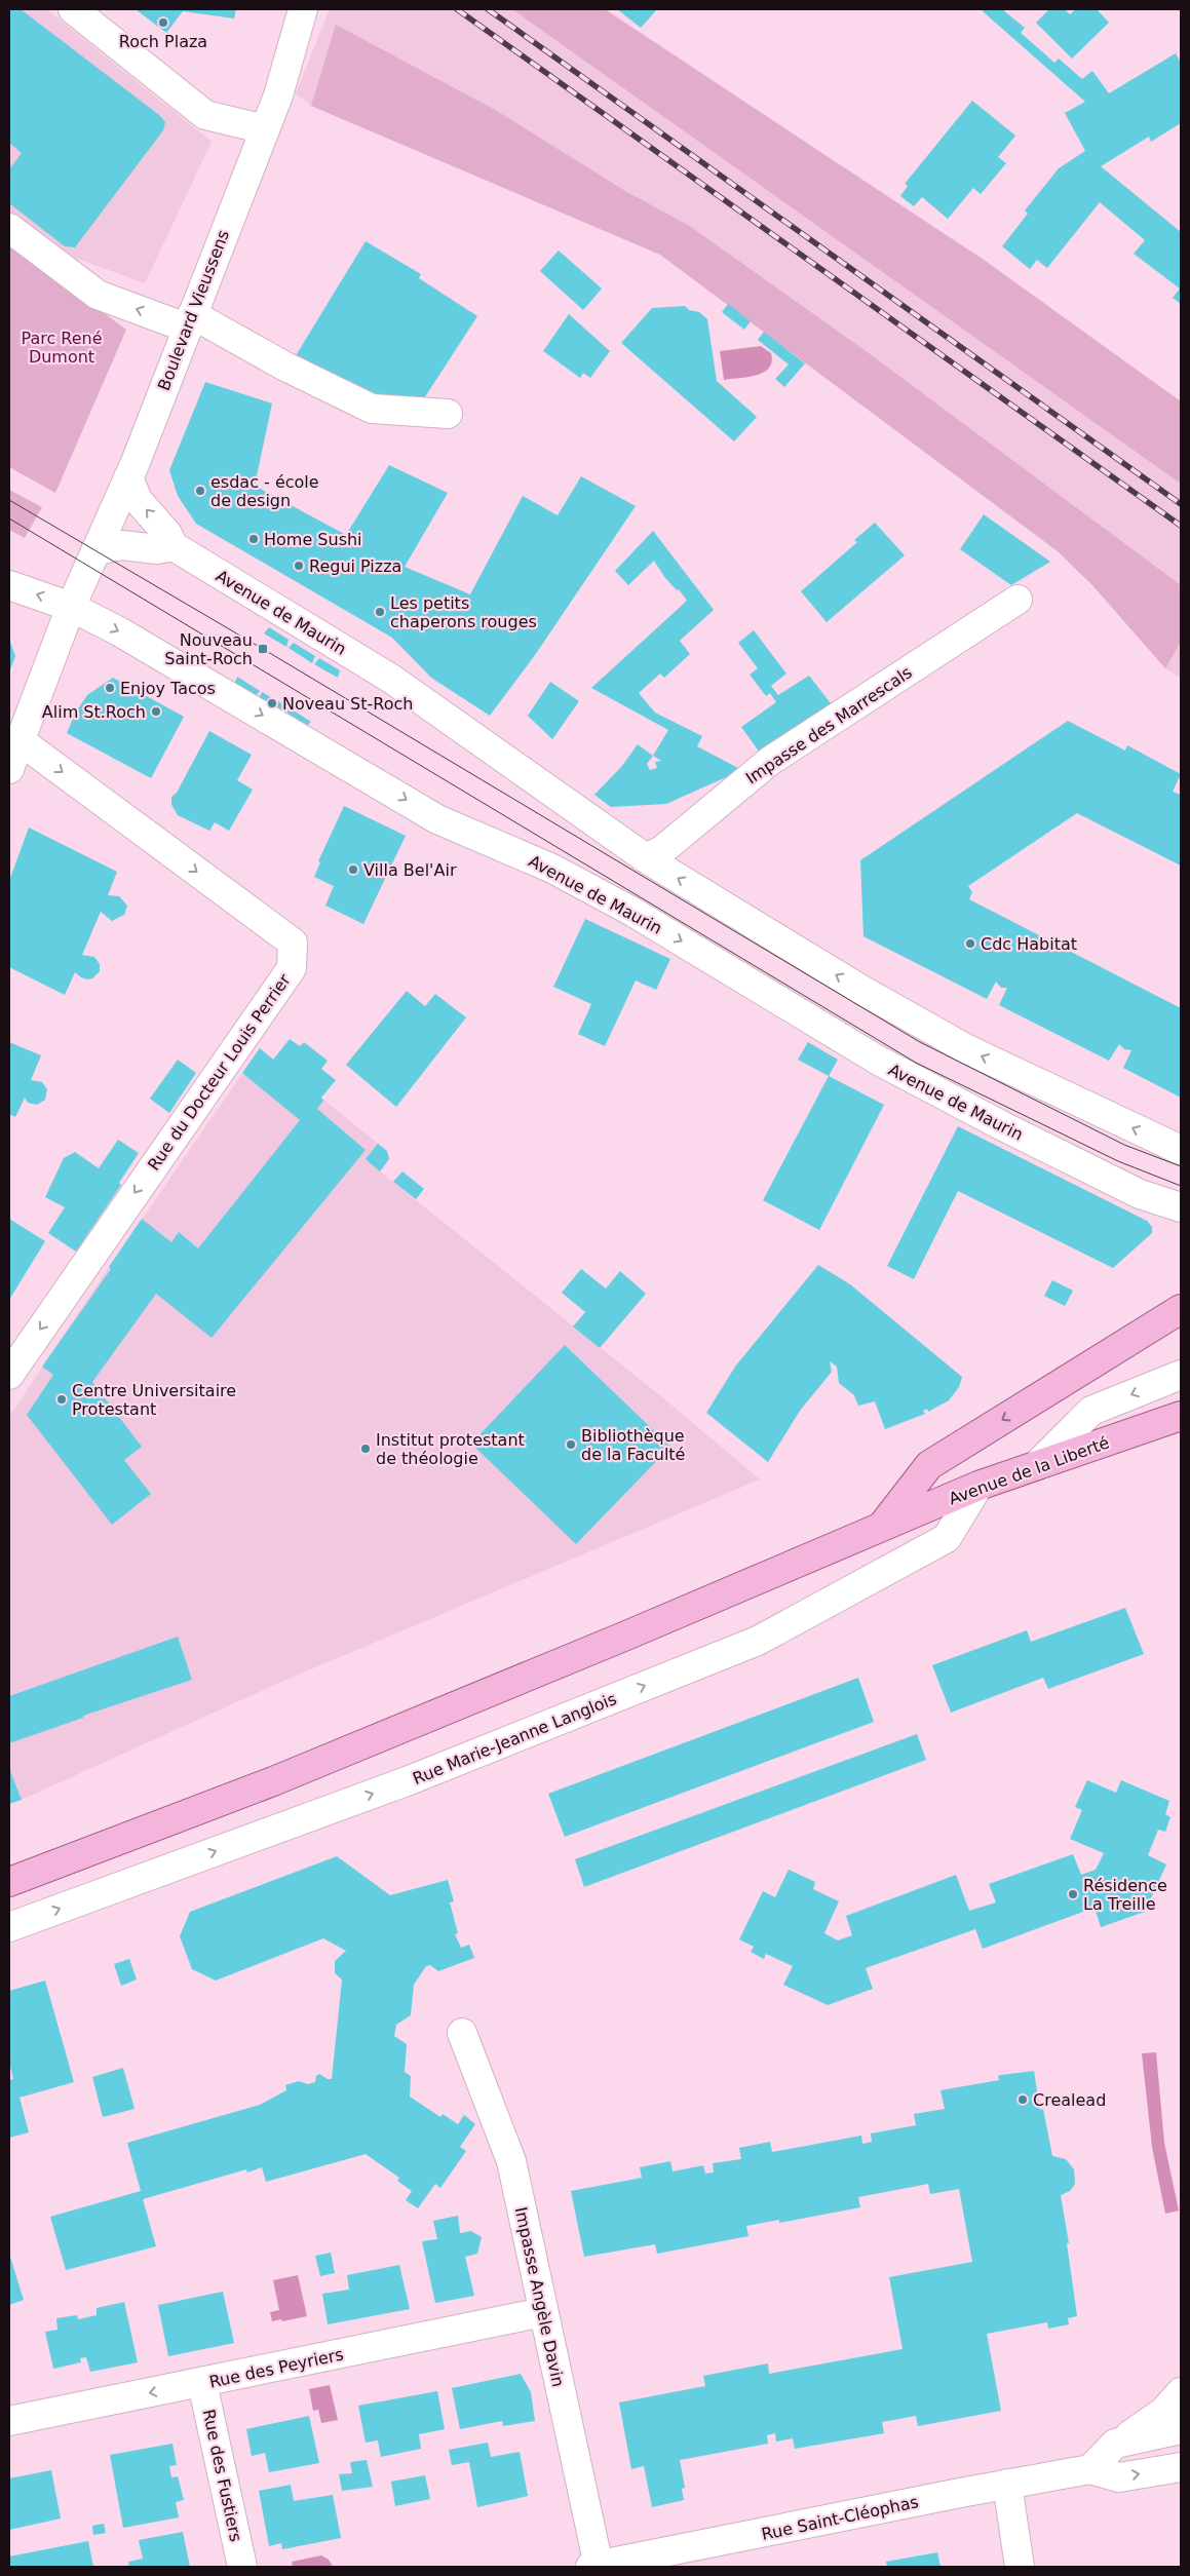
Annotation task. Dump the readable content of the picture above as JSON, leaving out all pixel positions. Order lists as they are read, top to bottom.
{
  "streets": {
    "main road": ["Avenue de la Liberté"],
    "street": [
      "Boulevard Vieussens",
      "Avenue de Maurin",
      "Impasse des Marrescals",
      "Rue du Docteur Louis Perrier",
      "Rue Marie-Jeanne Langlois",
      "Impasse Angèle Davin",
      "Rue des Peyriers",
      "Rue des Fustiers",
      "Rue Saint-Cléophas"
    ]
  },
  "crossings": [
    ["Boulevard Vieussens", "Avenue de Maurin"],
    ["Boulevard Vieussens", "Rue du Docteur Louis Perrier"],
    ["Avenue de Maurin", "Impasse des Marrescals"],
    ["Avenue de la Liberté", "Rue Marie-Jeanne Langlois"],
    ["Impasse Angèle Davin", "Rue des Peyriers"],
    ["Impasse Angèle Davin", "Rue Saint-Cléophas"],
    ["Rue des Peyriers", "Rue des Fustiers"]
  ],
  "one_way": ["Rue Marie-Jeanne Langlois", "Rue des Peyriers"],
  "parks": ["Parc René Dumont"],
  "places": {
    "other": [
      "Roch Plaza",
      "esdac - école de design",
      "Home Sushi",
      "Regui Pizza",
      "Les petits chaperons rouges",
      "Enjoy Tacos",
      "Noveau St-Roch",
      "Alim St.Roch",
      "Villa Bel'Air",
      "Cdc Habitat",
      "Centre Universitaire Protestant",
      "Bibliothèque de la Faculté",
      "Institut protestant de théologie",
      "Résidence La Treille",
      "Crealead"
    ],
    "transit": ["Nouveau Saint-Roch"]
  }
}
